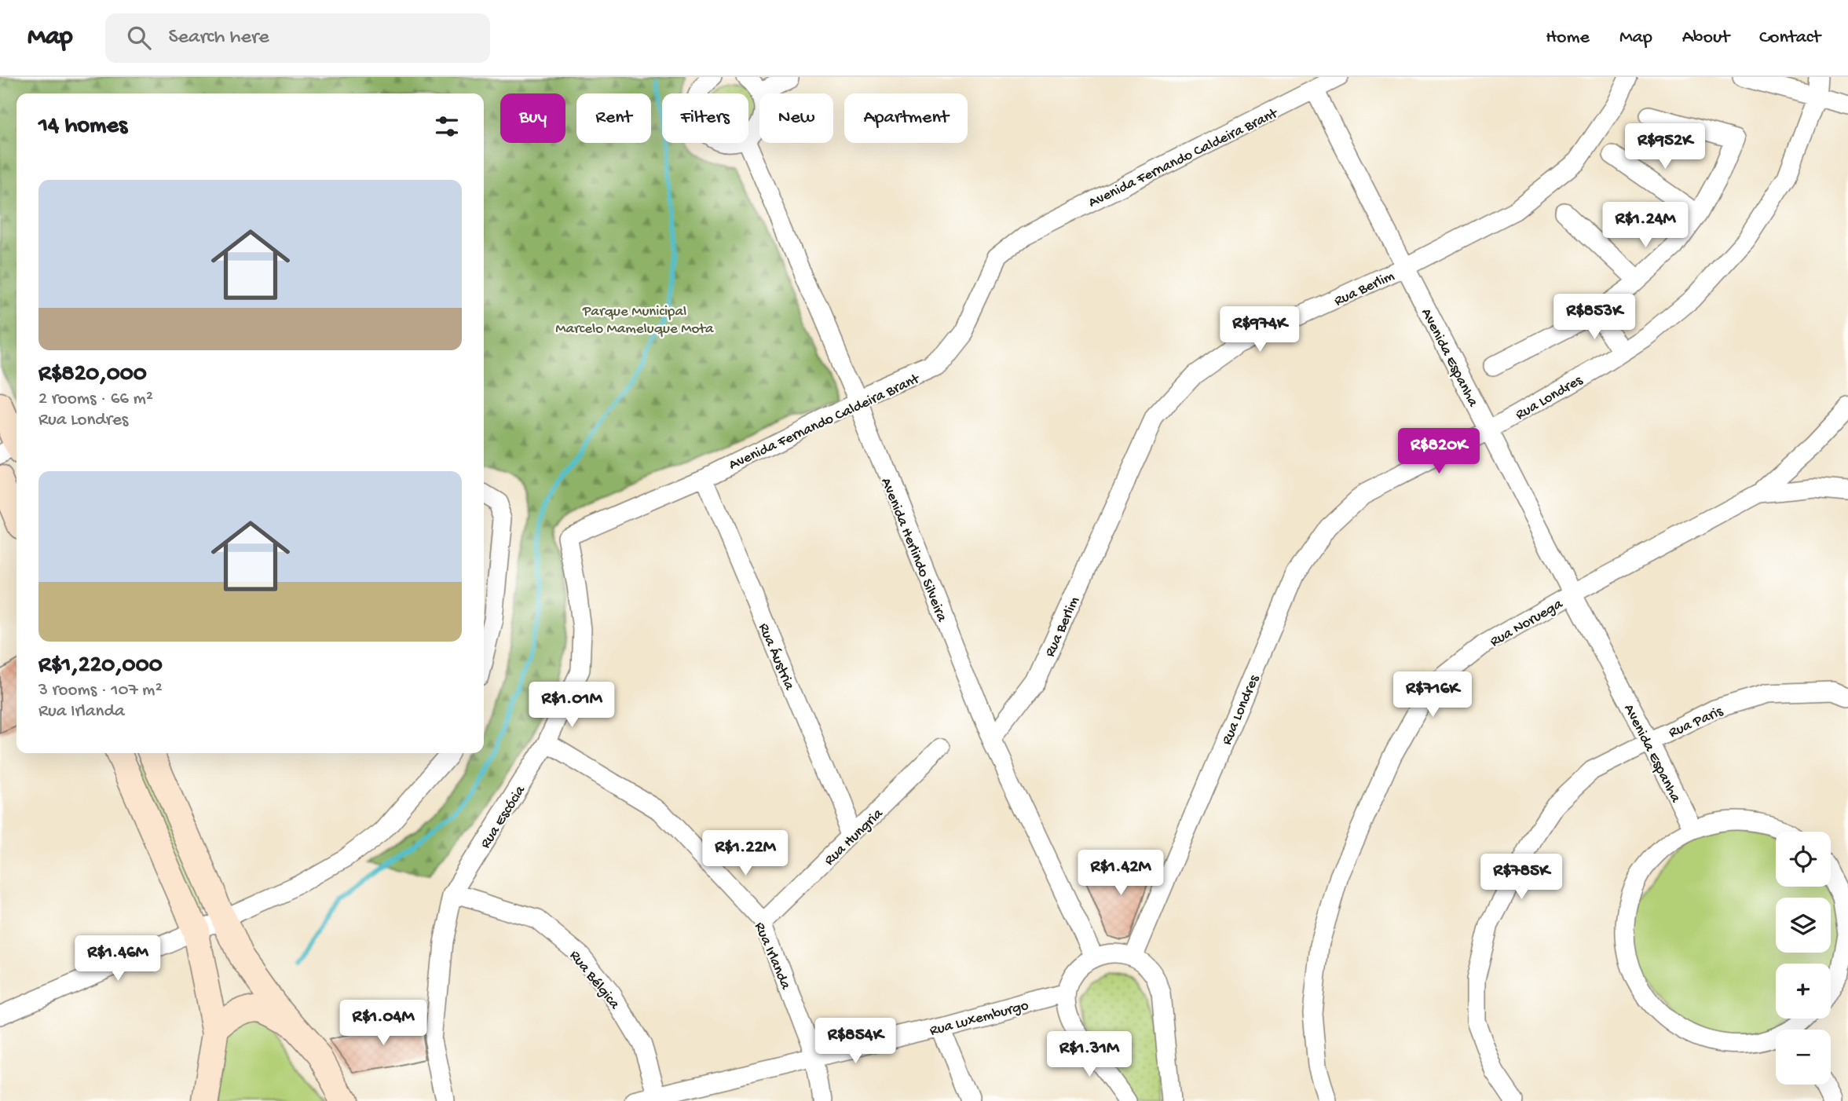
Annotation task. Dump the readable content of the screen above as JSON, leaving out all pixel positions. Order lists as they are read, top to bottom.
{
  "streets": {
    "street": [
      "Avenida Fernando Caldeira Brant",
      "Rua Berlim",
      "Avenida Espanha",
      "Rua Londres",
      "Avenida Herlindo Silveira",
      "Rua Noruega",
      "Rua Áustria",
      "Rua Paris",
      "Rua Escócia",
      "Rua Hungria",
      "Rua Irlanda",
      "Rua Bélgica",
      "Rua Luxemburgo"
    ]
  },
  "crossings": [
    ["Avenida Fernando Caldeira Brant", "Avenida Espanha"],
    ["Avenida Fernando Caldeira Brant", "Avenida Herlindo Silveira"],
    ["Avenida Fernando Caldeira Brant", "Rua Áustria"],
    ["Avenida Fernando Caldeira Brant", "Rua Escócia"],
    ["Rua Berlim", "Avenida Espanha"],
    ["Rua Berlim", "Avenida Herlindo Silveira"],
    ["Avenida Espanha", "Rua Londres"],
    ["Avenida Espanha", "Rua Noruega"],
    ["Avenida Espanha", "Rua Paris"],
    ["Rua Áustria", "Rua Hungria"],
    ["Rua Escócia", "Rua Irlanda"],
    ["Rua Escócia", "Rua Bélgica"],
    ["Rua Hungria", "Rua Irlanda"],
    ["Rua Irlanda", "Rua Luxemburgo"],
    ["Rua Bélgica", "Rua Luxemburgo"]
  ],
  "parks": ["Parque Municipal Marcelo Mameluque Mota"],
  "page": {
    "header": "Map",
    "search": "Search here",
    "nav": [
      "Home",
      "Map",
      "About",
      "Contact"
    ],
    "chip": [
      "Buy",
      "Rent",
      "Filters",
      "New",
      "Apartment"
    ],
    "heading": "14 homes",
    "price": [
      "R$952K",
      "R$1.24M",
      "R$853K",
      "R$974K",
      "R$820K",
      "R$716K",
      "R$1.01M",
      "R$1.22M",
      "R$1.42M",
      "R$785K",
      "R$1.46M",
      "R$1.04M",
      "R$854K",
      "R$1.31M"
    ],
    "list": [
      {
        "name": "R$820,000",
        "note": "2 rooms · 66 m² · Rua Londres"
      },
      {
        "name": "R$1,220,000",
        "note": "3 rooms · 107 m² · Rua Irlanda"
      }
    ],
    "map_buttons": ["+", "−"]
  }
}
